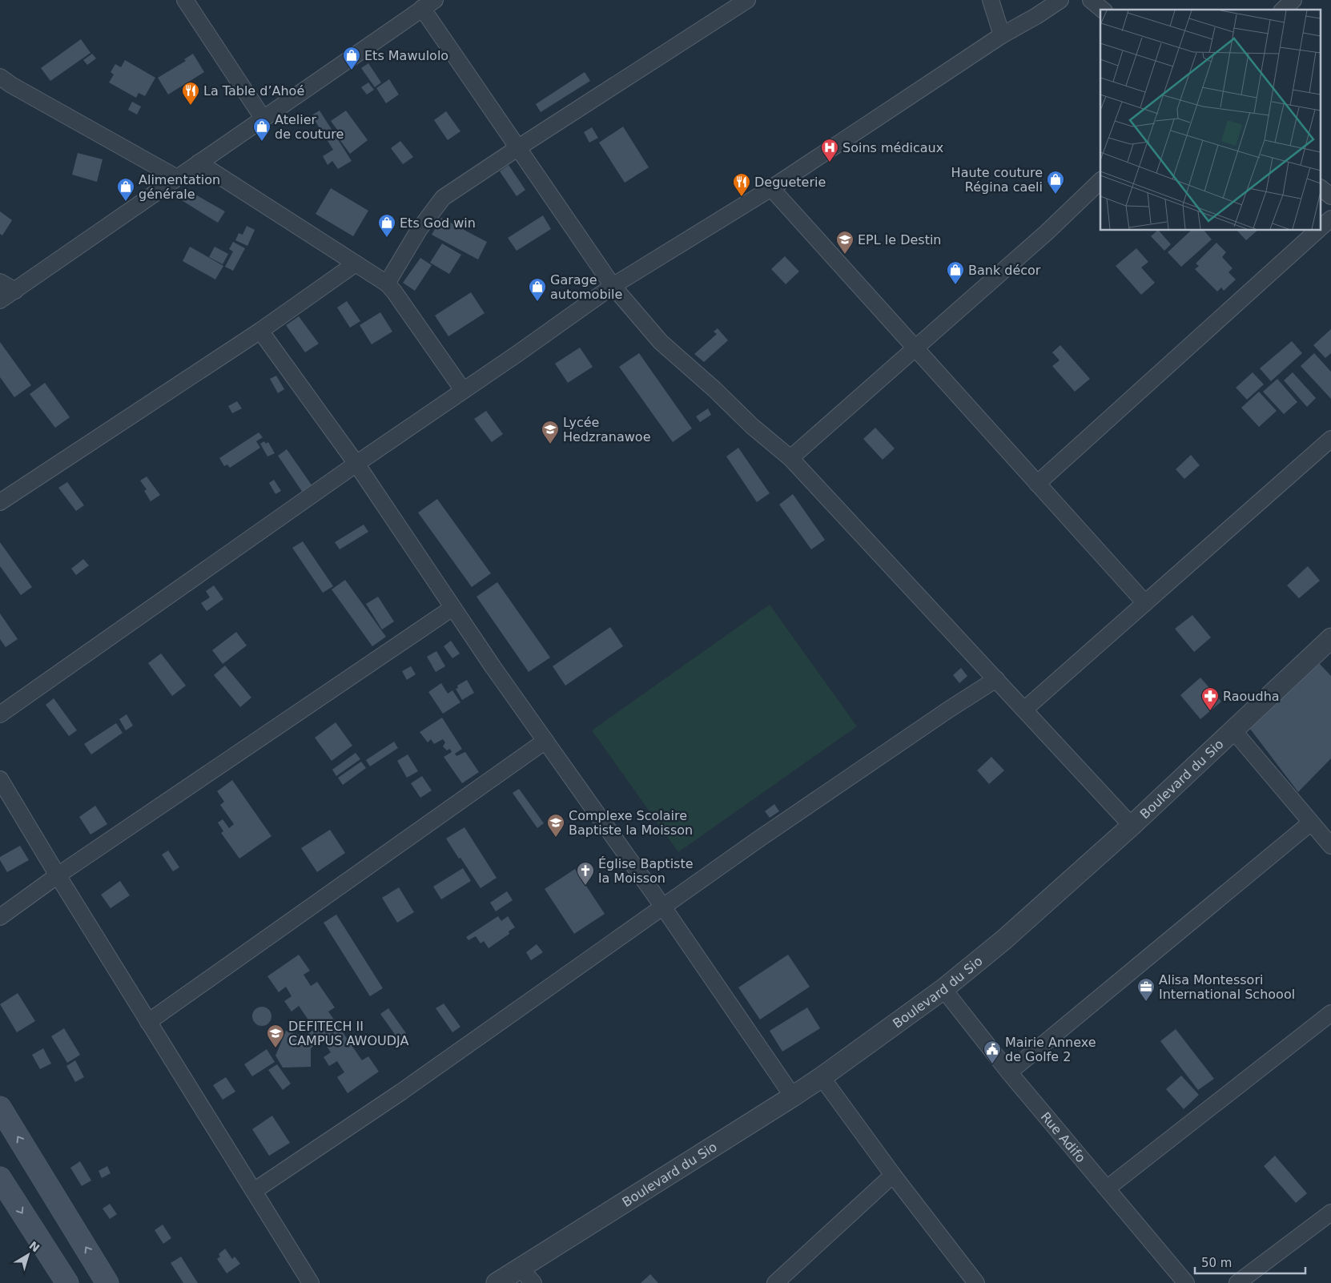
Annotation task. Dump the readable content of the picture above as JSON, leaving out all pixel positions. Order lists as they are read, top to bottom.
{
  "streets": {
    "street": ["Boulevard du Sio", "Rue Adifo"]
  },
  "crossings": [
    ["Boulevard du Sio", "Rue Adifo"]
  ],
  "places": {
    "shop": [
      "Ets Mawulolo",
      "Atelier de couture",
      "Haute couture Régina caeli",
      "Alimentation générale",
      "Ets God win",
      "Bank décor",
      "Garage automobile"
    ],
    "restaurant": ["La Table d’Ahoé", "Degueterie"],
    "hospital": ["Soins médicaux"],
    "school or university": [
      "EPL le Destin",
      "Lycée Hedzranawoe",
      "Complexe Scolaire Baptiste la Moisson",
      "DEFITECH II CAMPUS AWOUDJA"
    ],
    "pharmacy": ["Raoudha"],
    "church": ["Église Baptiste la Moisson"],
    "office": ["Alisa Montessori International Schoool"],
    "public building": ["Mairie Annexe de Golfe 2"]
  },
  "scale_bar": "50 m",
  "north": "top right"
}
